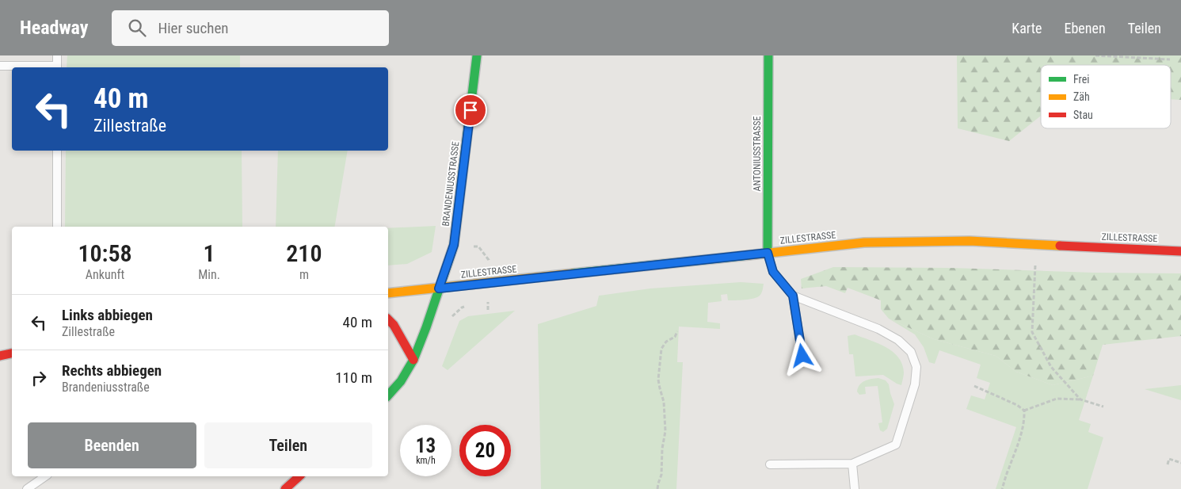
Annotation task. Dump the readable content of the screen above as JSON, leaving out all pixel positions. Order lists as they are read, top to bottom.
{
  "streets": {
    "main road": ["ANTONIUSSTRASSE", "BRANDENIUSSTRASSE", "ZILLESTRASSE"]
  },
  "crossings": [
    ["ANTONIUSSTRASSE", "ZILLESTRASSE"],
    ["BRANDENIUSSTRASSE", "ZILLESTRASSE"]
  ],
  "legend": ["Frei", "Zäh", "Stau"],
  "page": {
    "header": "Headway",
    "search": "Hier suchen",
    "nav": ["Karte", "Ebenen", "Teilen"],
    "turn": ["40 m", "Zillestraße"],
    "eta": [
      "10:58",
      "Ankunft",
      "1",
      "Min.",
      "210",
      "m"
    ],
    "list": [
      {
        "name": "Links abbiegen",
        "note": "Zillestraße",
        "value": "40 m"
      },
      {
        "name": "Rechts abbiegen",
        "note": "Brandeniusstraße",
        "value": "110 m"
      }
    ],
    "buttons": ["Beenden", "Teilen"],
    "speed": "13 km/h",
    "limit": "20"
  }
}
